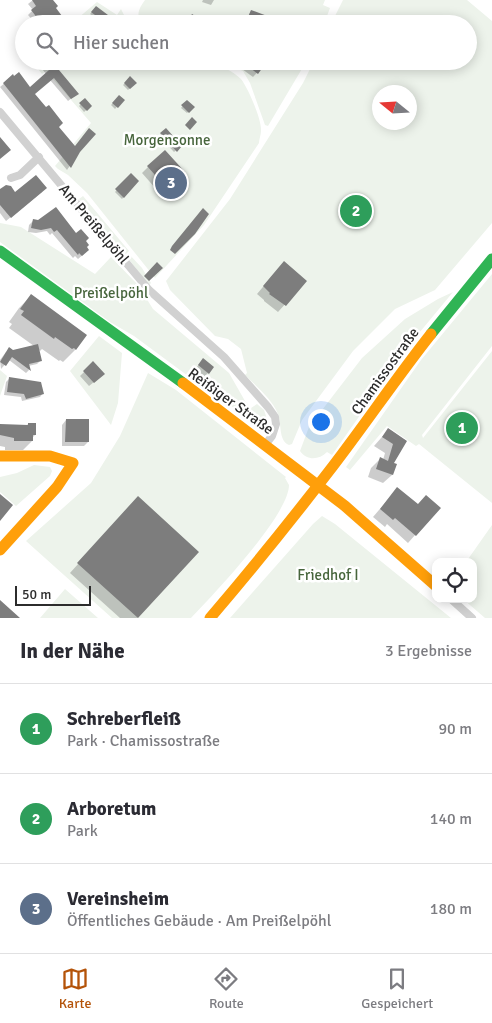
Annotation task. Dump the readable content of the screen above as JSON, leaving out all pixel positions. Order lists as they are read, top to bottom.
{
  "streets": {
    "street": ["Am Preißelpöhl", "Chamissostraße", "Reißiger Straße"]
  },
  "crossings": [
    ["Am Preißelpöhl", "Reißiger Straße"],
    ["Chamissostraße", "Reißiger Straße"]
  ],
  "parks": ["Morgensonne", "Preißelpöhl", "Friedhof I"],
  "scale_bar": "50 m",
  "north": "left",
  "page": {
    "search": "Hier suchen",
    "pins": ["3", "2", "1"],
    "scale": "50 m",
    "heading": ["In der Nähe", "3 Ergebnisse"],
    "list": [
      {
        "mark": "1",
        "name": "Schreberfleiß",
        "note": "Park · Chamissostraße",
        "value": "90 m"
      },
      {
        "mark": "2",
        "name": "Arboretum",
        "note": "Park",
        "value": "140 m"
      },
      {
        "mark": "3",
        "name": "Vereinsheim",
        "note": "Öffentliches Gebäude · Am Preißelpöhl",
        "value": "180 m"
      }
    ],
    "nav": ["Karte", "Route", "Gespeichert"]
  }
}
